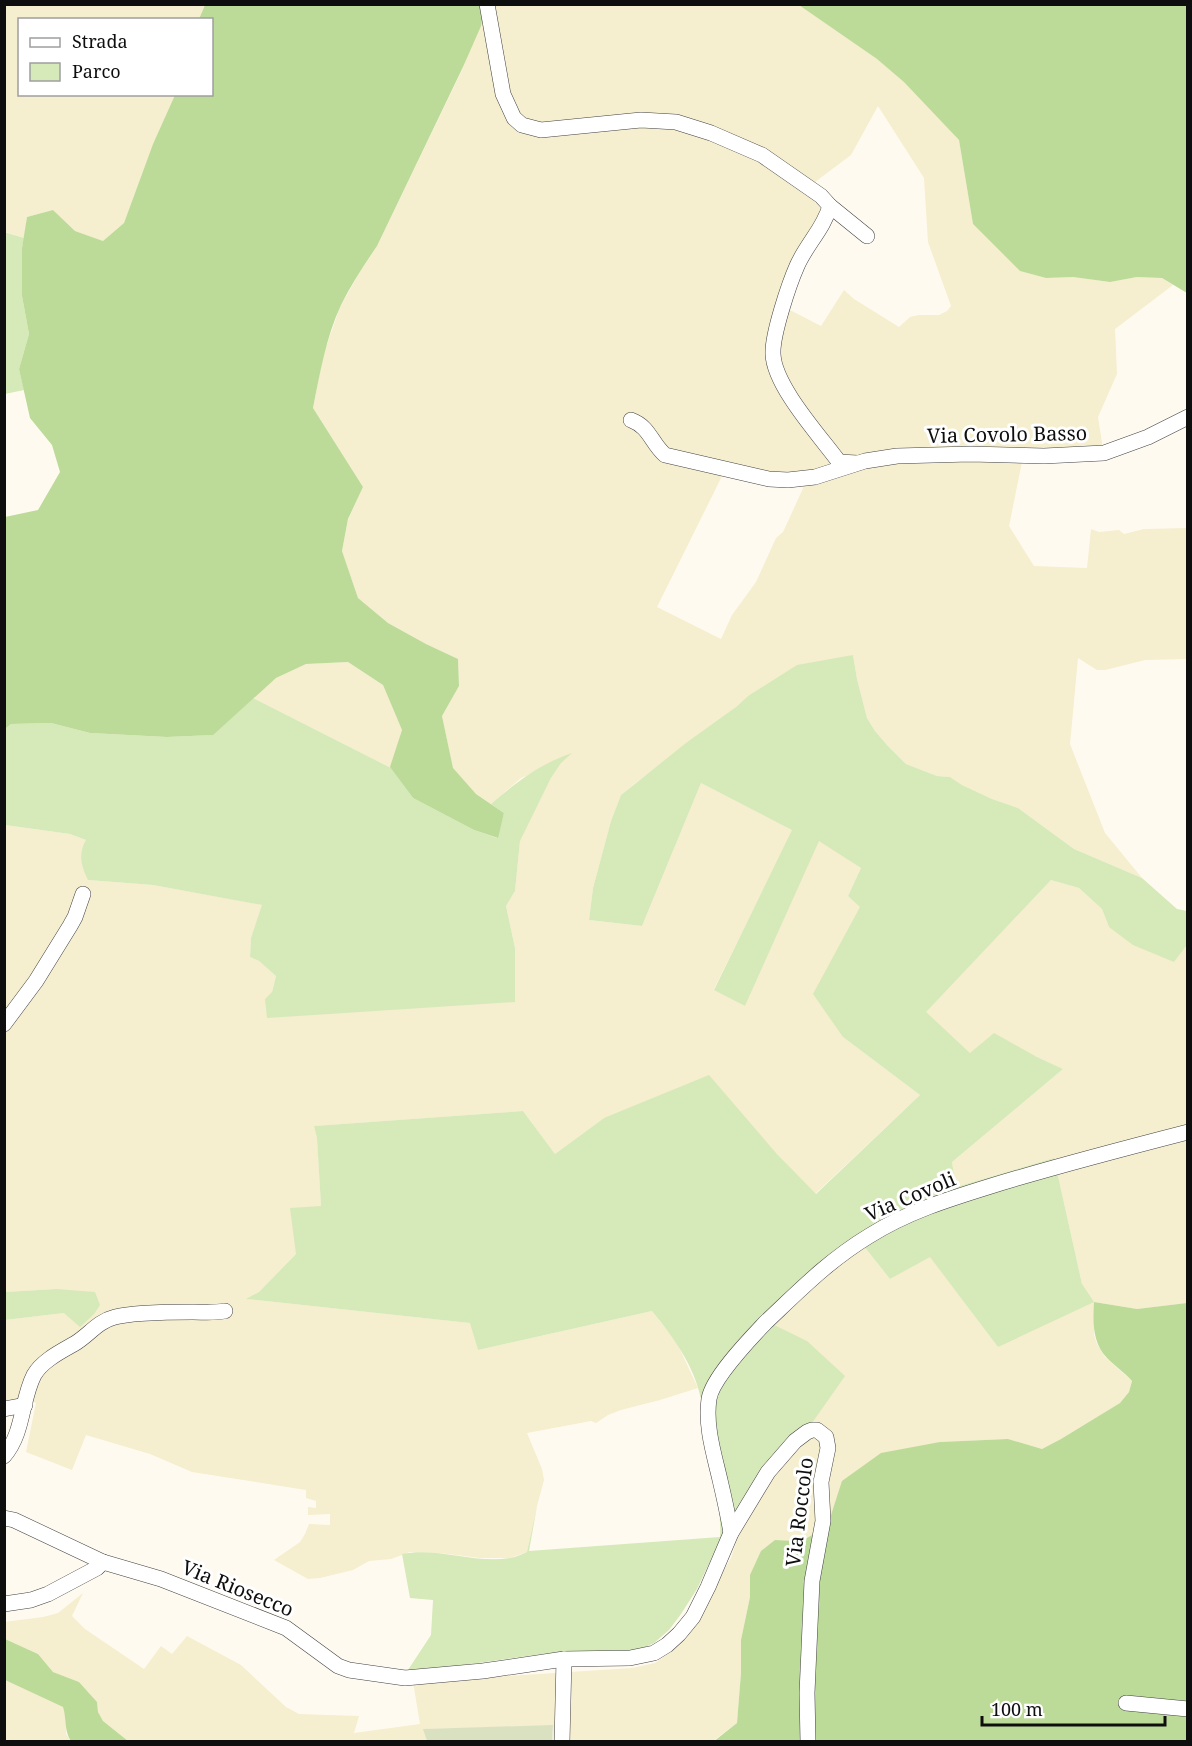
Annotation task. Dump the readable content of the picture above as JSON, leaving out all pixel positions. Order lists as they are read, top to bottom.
{
  "streets": {
    "street": [
      "Via Covolo Basso",
      "Via Covoli",
      "Via Roccolo",
      "Via Riosecco"
    ]
  },
  "crossings": [
    ["Via Covoli", "Via Roccolo"],
    ["Via Covoli", "Via Riosecco"],
    ["Via Roccolo", "Via Riosecco"]
  ],
  "legend": ["Strada", "Parco"],
  "scale_bar": "100 m"
}
